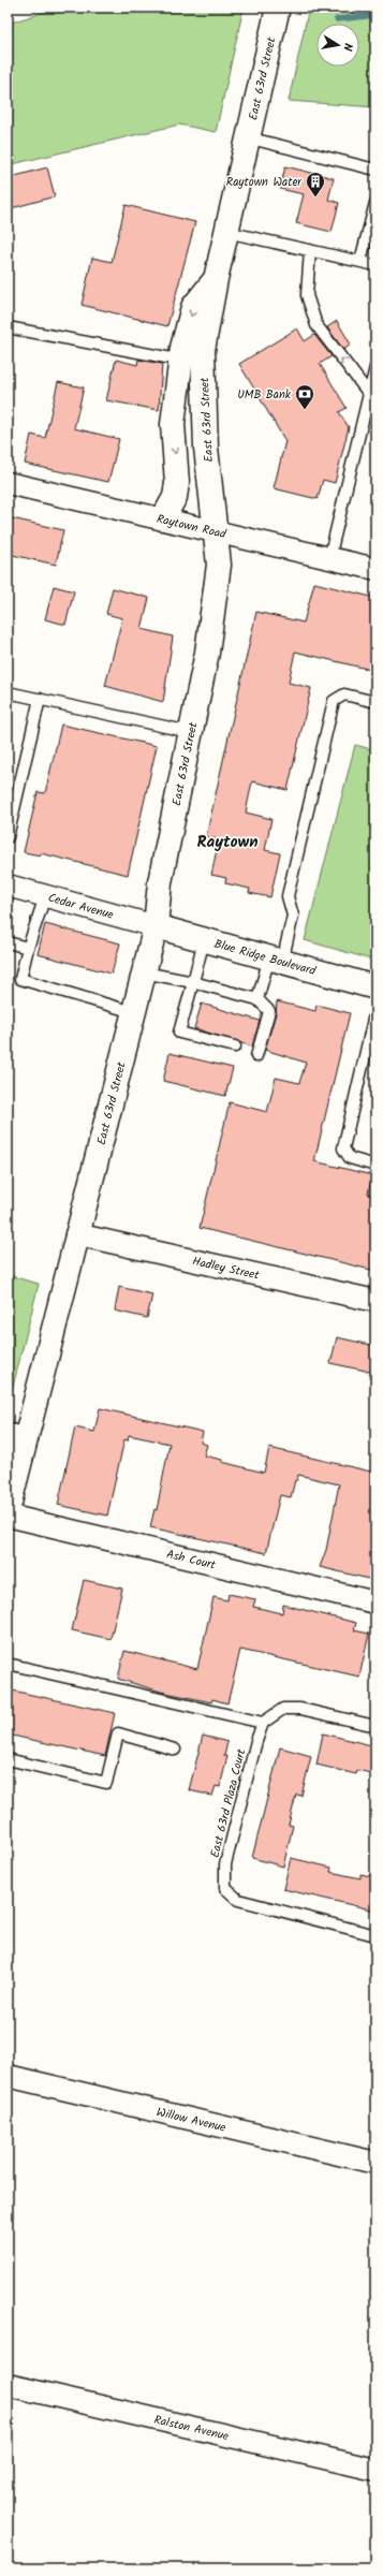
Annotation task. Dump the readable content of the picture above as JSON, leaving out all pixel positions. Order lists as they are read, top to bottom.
{
  "streets": {
    "street": [
      "East 63rd Street",
      "Raytown Road",
      "Cedar Avenue",
      "Blue Ridge Boulevard",
      "Hadley Street",
      "Ash Court",
      "Willow Avenue",
      "Ralston Avenue"
    ],
    "lane": ["East 63rd Plaza Court"]
  },
  "crossings": [
    ["East 63rd Street", "Raytown Road"],
    ["East 63rd Street", "Cedar Avenue"],
    ["East 63rd Street", "Blue Ridge Boulevard"],
    ["East 63rd Street", "Hadley Street"],
    ["Cedar Avenue", "Blue Ridge Boulevard"]
  ],
  "districts": ["Raytown"],
  "places": {
    "building": ["Raytown Water"],
    "bank": ["UMB Bank"]
  },
  "north": "right"
}
